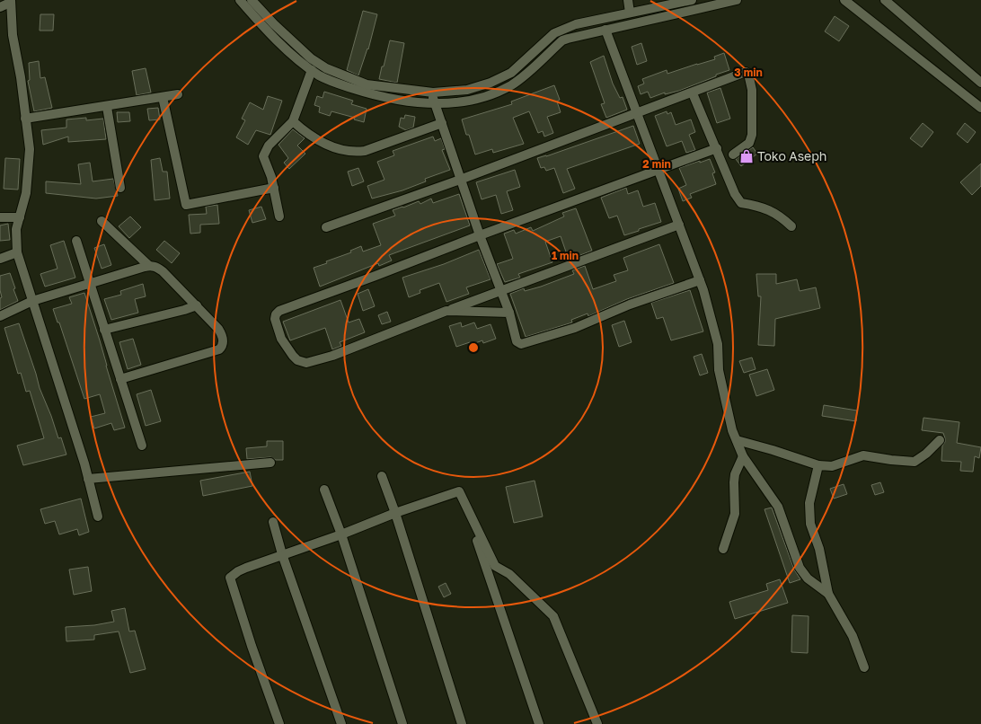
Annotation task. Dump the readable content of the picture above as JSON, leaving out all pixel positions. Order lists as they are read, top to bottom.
{
  "places": {
    "shop": ["Toko Aseph"]
  },
  "rings": ["3 min", "2 min", "1 min"]
}
